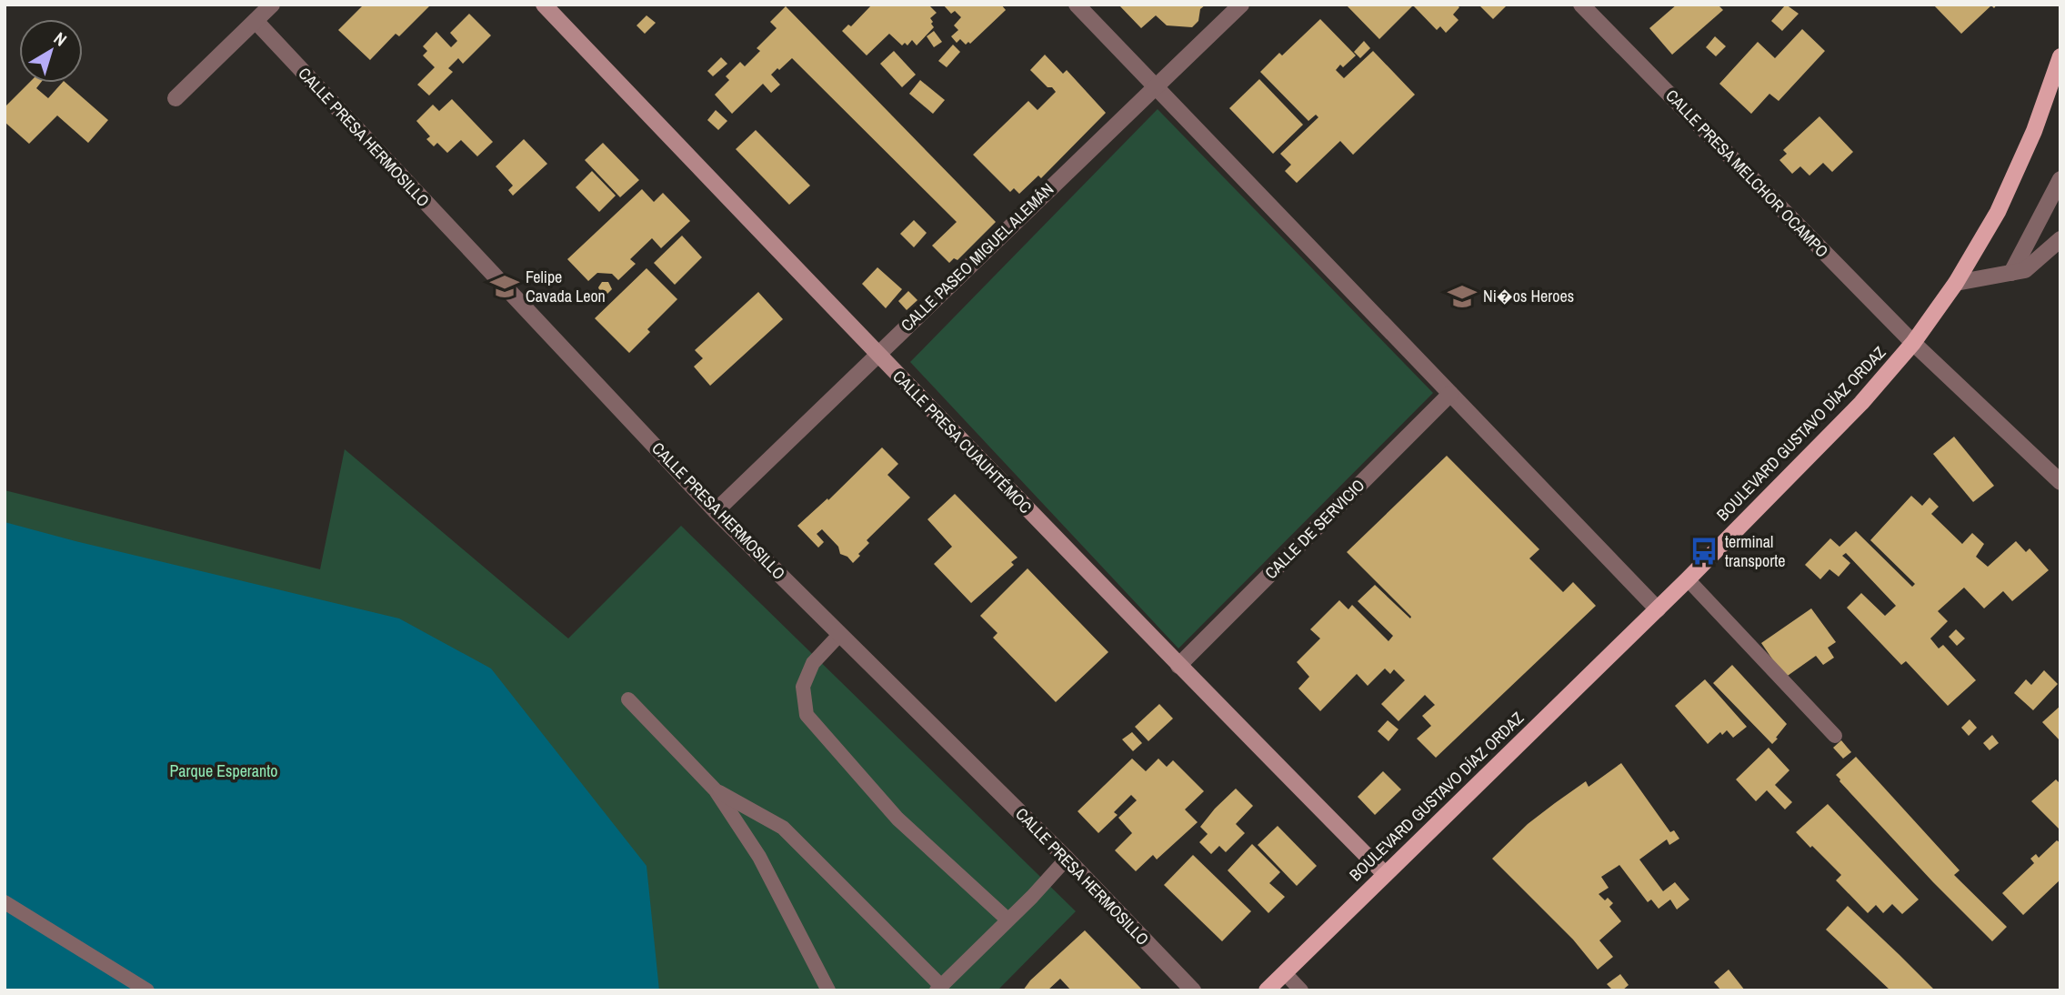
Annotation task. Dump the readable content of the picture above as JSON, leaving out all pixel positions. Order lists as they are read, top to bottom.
{
  "streets": {
    "main road": ["BOULEVARD GUSTAVO DÍAZ ORDAZ"],
    "street": [
      "CALLE PRESA HERMOSILLO",
      "CALLE PRESA MELCHOR OCAMPO",
      "CALLE PASEO MIGUEL ALEMÁN",
      "CALLE PRESA CUAUHTÉMOC",
      "CALLE DE SERVICIO"
    ]
  },
  "crossings": [
    ["CALLE PRESA HERMOSILLO", "CALLE PASEO MIGUEL ALEMÁN"],
    ["CALLE PRESA MELCHOR OCAMPO", "BOULEVARD GUSTAVO DÍAZ ORDAZ"],
    ["CALLE PASEO MIGUEL ALEMÁN", "CALLE PRESA CUAUHTÉMOC"],
    ["BOULEVARD GUSTAVO DÍAZ ORDAZ", "CALLE PRESA CUAUHTÉMOC"],
    ["CALLE PRESA CUAUHTÉMOC", "CALLE DE SERVICIO"]
  ],
  "parks": ["Parque Esperanto"],
  "places": {
    "school or university": ["Felipe Cavada Leon", "Ni�os Heroes"],
    "bus stop": ["terminal transporte"]
  },
  "north": "top right"
}
